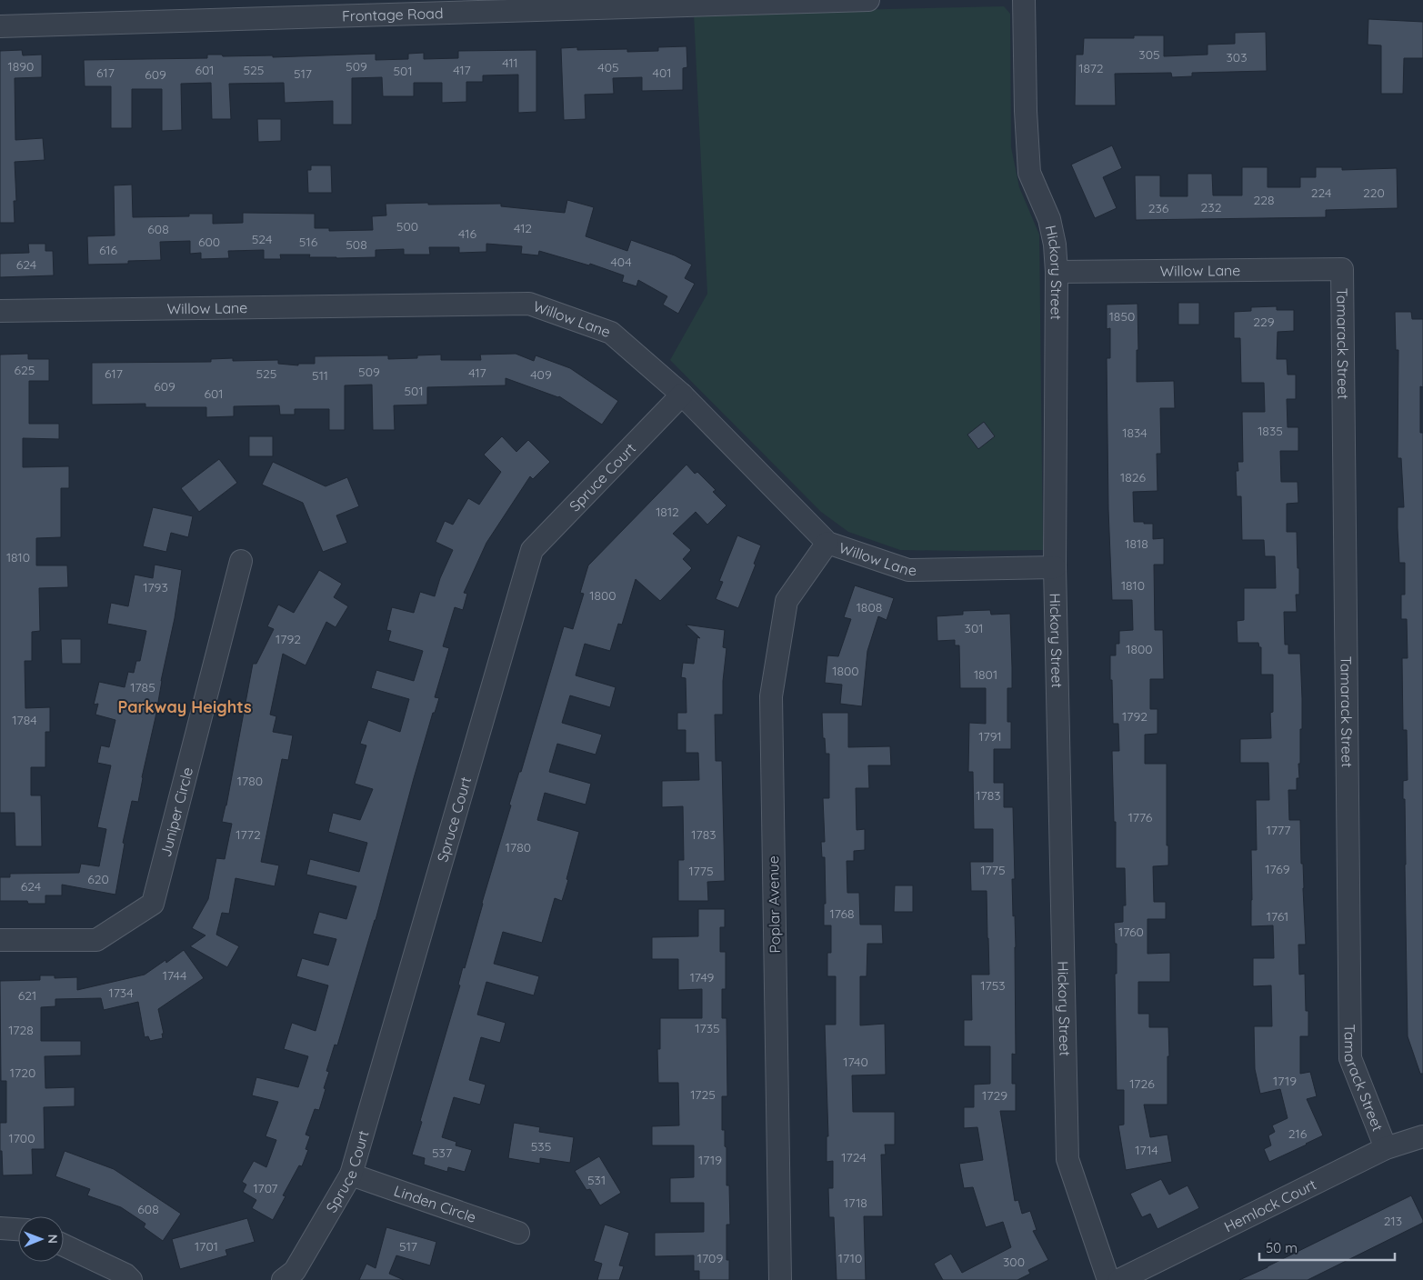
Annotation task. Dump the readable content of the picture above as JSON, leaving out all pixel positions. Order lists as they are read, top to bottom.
{
  "streets": {
    "street": [
      "Frontage Road",
      "Willow Lane",
      "Hickory Street",
      "Tamarack Street",
      "Spruce Court",
      "Juniper Circle",
      "Poplar Avenue",
      "Linden Circle",
      "Hemlock Court"
    ]
  },
  "crossings": [
    ["Willow Lane", "Hickory Street"],
    ["Willow Lane", "Tamarack Street"],
    ["Willow Lane", "Spruce Court"],
    ["Willow Lane", "Poplar Avenue"],
    ["Tamarack Street", "Hemlock Court"],
    ["Spruce Court", "Linden Circle"]
  ],
  "districts": ["Parkway Heights"],
  "house_numbers": [
    "305",
    "303",
    "411",
    "1890",
    "509",
    "405",
    "1872",
    "601",
    "525",
    "417",
    "501",
    "617",
    "401",
    "517",
    "609",
    "224",
    "220",
    "228",
    "232",
    "236",
    "500",
    "412",
    "608",
    "416",
    "524",
    "600",
    "516",
    "508",
    "616",
    "404",
    "624",
    "1850",
    "229",
    "625",
    "509",
    "417",
    "617",
    "525",
    "409",
    "511",
    "609",
    "501",
    "601",
    "1835",
    "1834",
    "1826",
    "1812",
    "1818",
    "1810",
    "1810",
    "1793",
    "1800",
    "1808",
    "301",
    "1792",
    "1800",
    "1800",
    "1801",
    "1785",
    "1792",
    "1784",
    "1791",
    "1780",
    "1783",
    "1776",
    "1777",
    "1772",
    "1783",
    "1780",
    "1769",
    "1775",
    "1775",
    "620",
    "624",
    "1768",
    "1761",
    "1760",
    "1744",
    "1749",
    "1753",
    "1734",
    "621",
    "1735",
    "1728",
    "1740",
    "1720",
    "1719",
    "1726",
    "1725",
    "1729",
    "216",
    "1700",
    "535",
    "1714",
    "537",
    "1724",
    "1719",
    "531",
    "1707",
    "1718",
    "608",
    "213",
    "1701",
    "517",
    "1709",
    "1710",
    "300"
  ],
  "scale_bar": "50 m",
  "north": "right"
}
